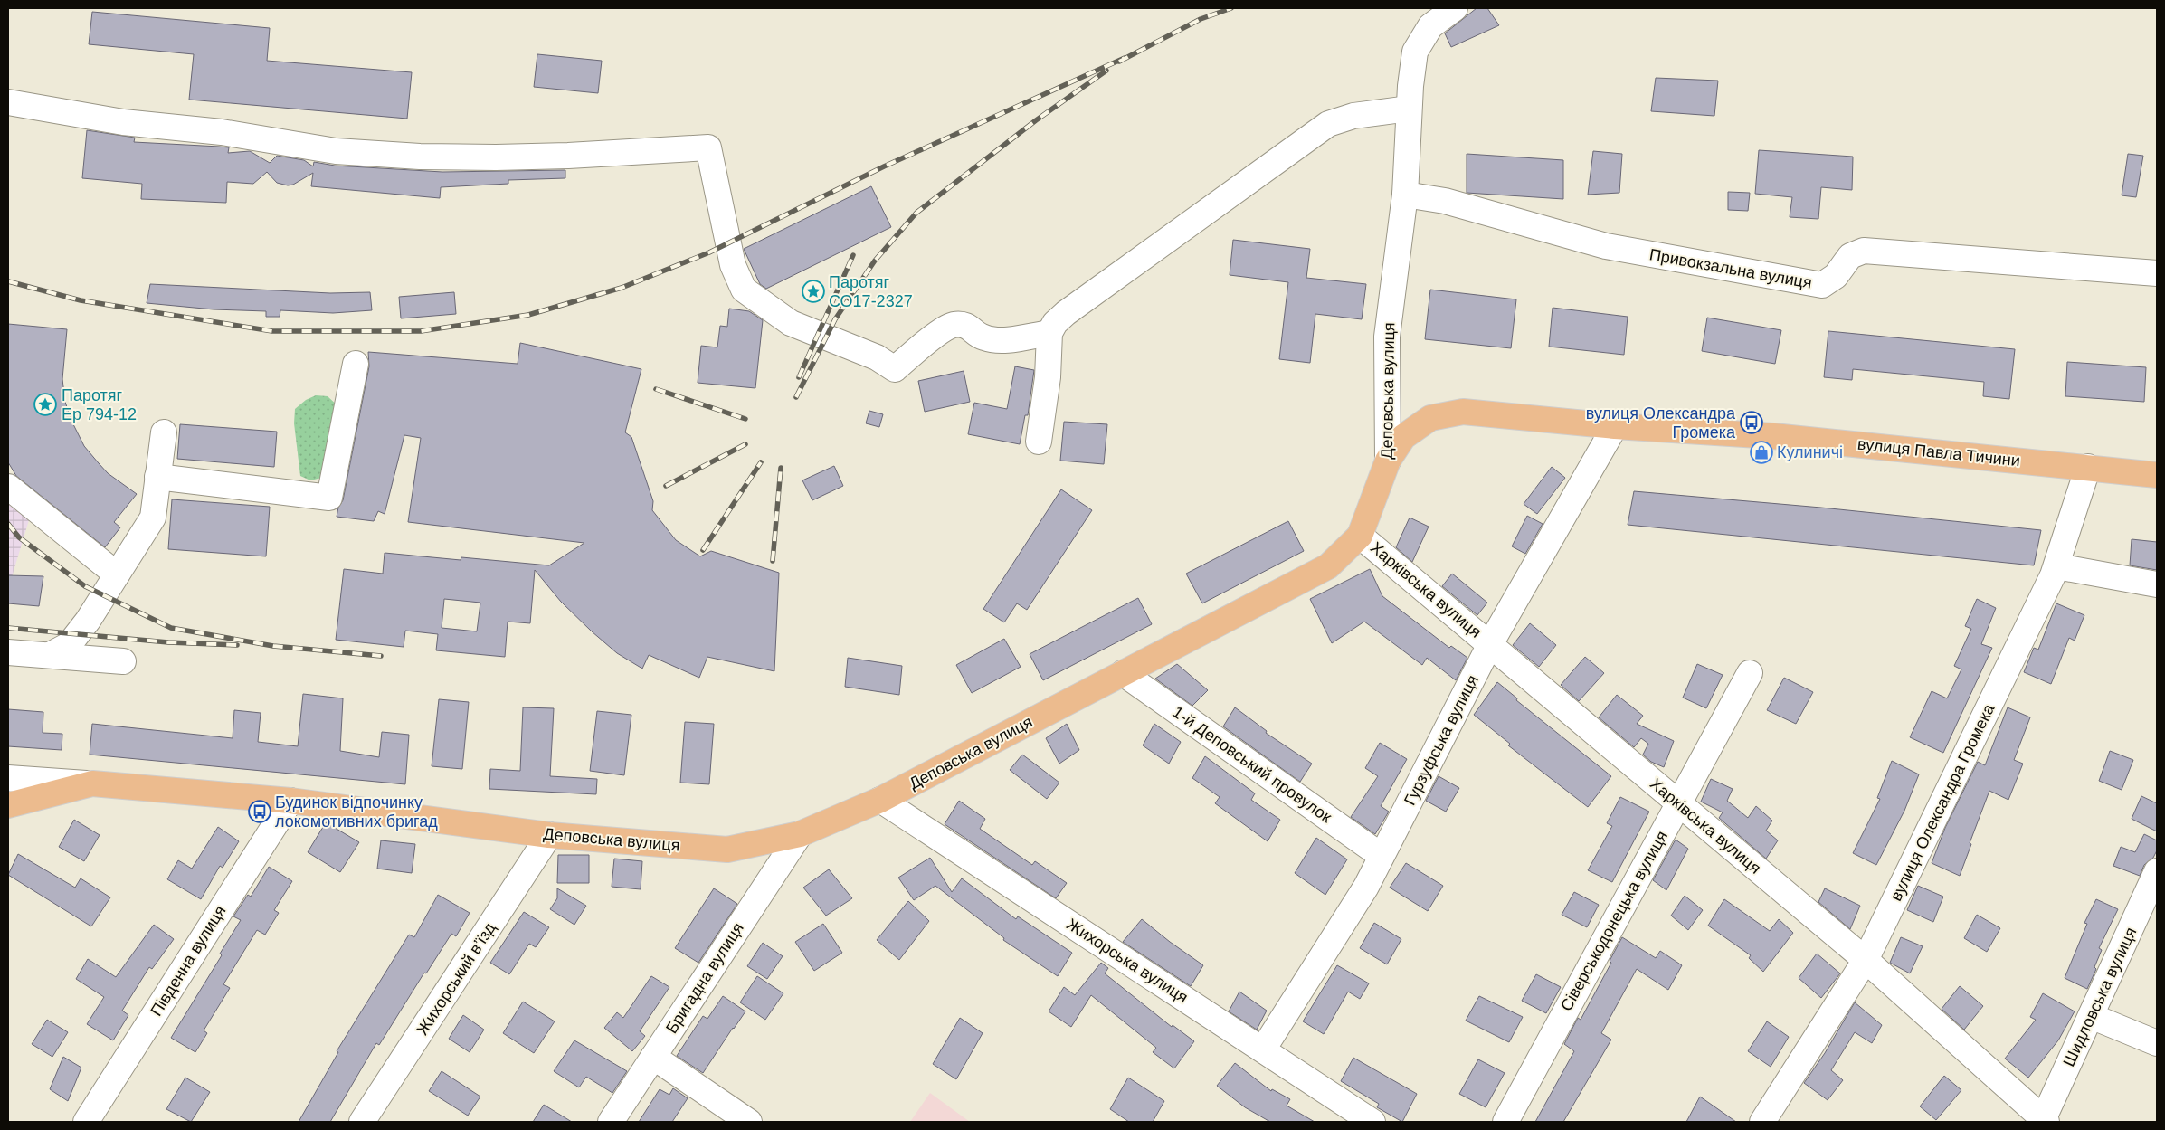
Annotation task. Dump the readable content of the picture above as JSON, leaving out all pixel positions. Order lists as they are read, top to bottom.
{
  "streets": {
    "main road": ["Деповська вулиця", "вулиця Павла Тичини"],
    "street": [
      "Привокзальна вулиця",
      "Харківська вулиця",
      "Гурзуфська вулиця",
      "1-й Деповський провулок",
      "вулиця Олександра Громека",
      "Сіверськодонецька вулиця",
      "Південна вулиця",
      "Жихорська вулиця",
      "Бригадна вулиця",
      "Жихорський в’їзд",
      "Шидловська вулиця"
    ]
  },
  "crossings": [
    ["Привокзальна вулиця", "Деповська вулиця"],
    ["Деповська вулиця", "вулиця Павла Тичини"],
    ["Деповська вулиця", "Харківська вулиця"],
    ["Деповська вулиця", "1-й Деповський провулок"],
    ["Деповська вулиця", "Південна вулиця"],
    ["Деповська вулиця", "Жихорська вулиця"],
    ["Деповська вулиця", "Бригадна вулиця"],
    ["Деповська вулиця", "Жихорський в’їзд"],
    ["вулиця Павла Тичини", "Гурзуфська вулиця"],
    ["вулиця Павла Тичини", "вулиця Олександра Громека"],
    ["Харківська вулиця", "Гурзуфська вулиця"],
    ["Харківська вулиця", "вулиця Олександра Громека"],
    ["Харківська вулиця", "Сіверськодонецька вулиця"],
    ["Харківська вулиця", "Шидловська вулиця"],
    ["Гурзуфська вулиця", "1-й Деповський провулок"],
    ["Гурзуфська вулиця", "Жихорська вулиця"]
  ],
  "places": {
    "place": ["Паротяг СО17-2327", "Паротяг Ер 794-12"],
    "bus stop": ["вулиця Олександра Громека", "Будинок відпочинку локомотивних бригад"],
    "shop": ["Кулиничі"]
  }
}
